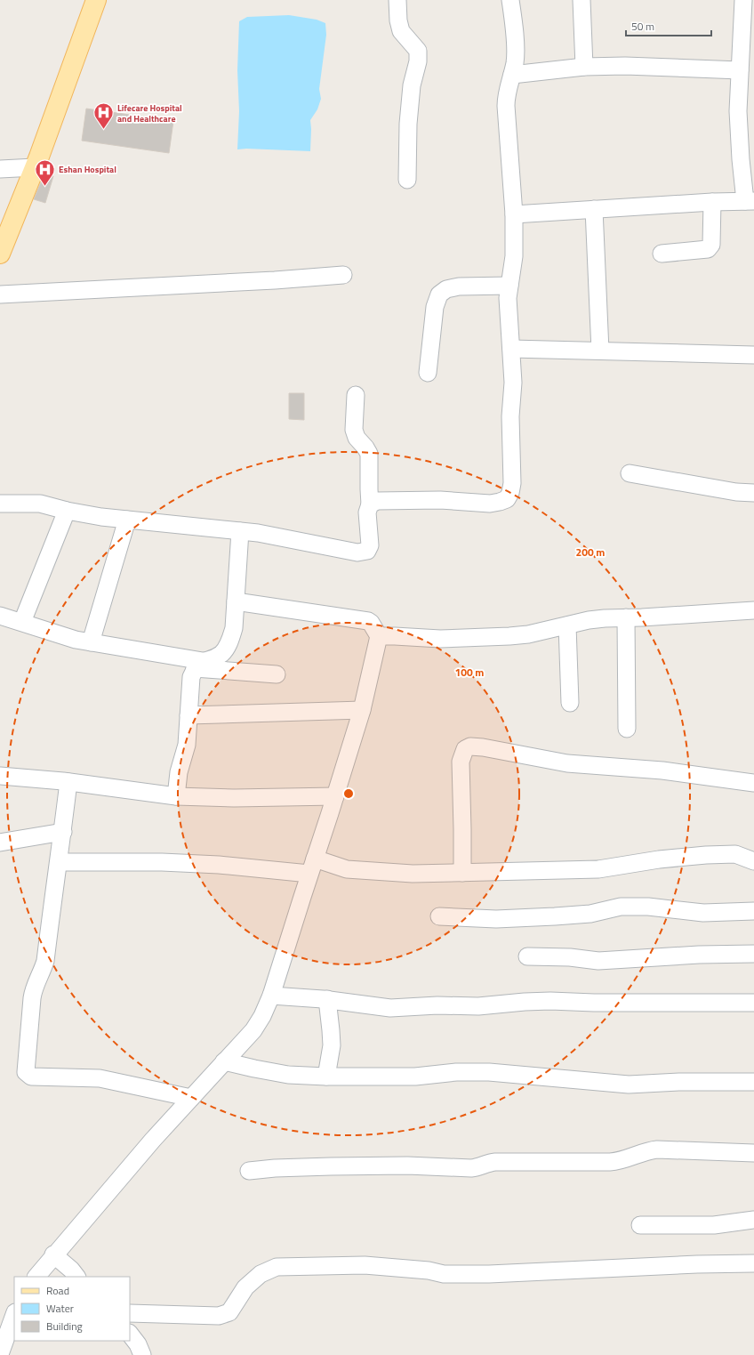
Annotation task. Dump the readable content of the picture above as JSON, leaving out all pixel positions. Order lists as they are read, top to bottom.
{
  "places": {
    "hospital": ["Lifecare Hospital and Healthcare", "Eshan Hospital"]
  },
  "legend": ["Road", "Water", "Building"],
  "scale_bar": "50 m",
  "rings": ["200 m", "100 m"]
}
